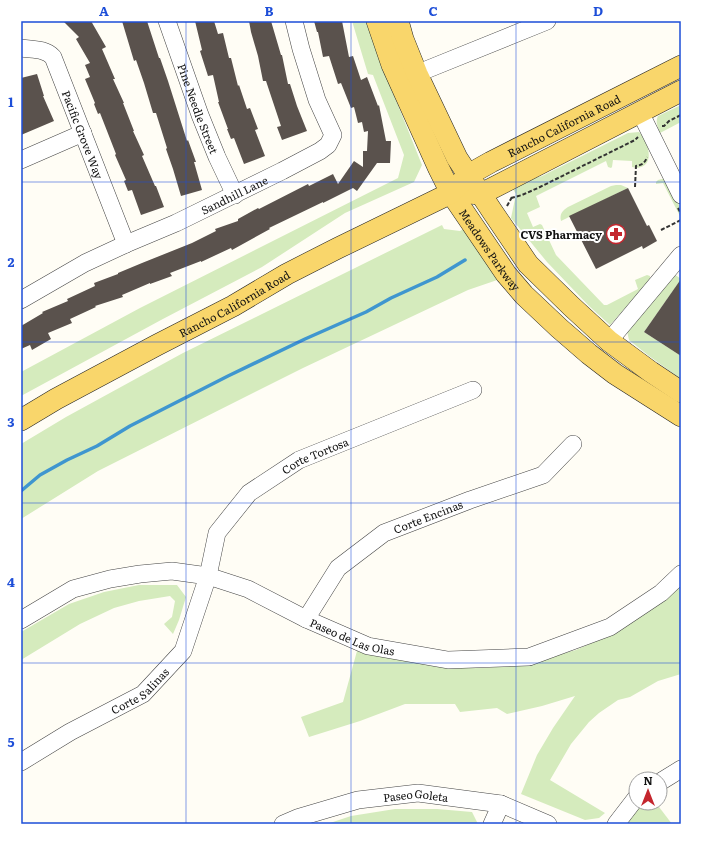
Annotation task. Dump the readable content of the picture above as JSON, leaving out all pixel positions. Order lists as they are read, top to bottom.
{
  "streets": {
    "main road": ["Rancho California Road", "Meadows Parkway"],
    "street": [
      "Pine Needle Street",
      "Pacific Grove Way",
      "Sandhill Lane",
      "Corte Tortosa",
      "Corte Encinas",
      "Paseo de Las Olas",
      "Corte Salinas",
      "Paseo Goleta"
    ]
  },
  "crossings": [
    ["Pine Needle Street", "Sandhill Lane"],
    ["Rancho California Road", "Meadows Parkway"],
    ["Pacific Grove Way", "Sandhill Lane"],
    ["Corte Tortosa", "Paseo de Las Olas"],
    ["Corte Tortosa", "Corte Salinas"],
    ["Corte Encinas", "Paseo de Las Olas"],
    ["Paseo de Las Olas", "Corte Salinas"]
  ],
  "places": {
    "pharmacy": ["CVS Pharmacy"]
  },
  "north": "top",
  "grid": {
    "columns": [
      "A",
      "B",
      "C",
      "D"
    ],
    "rows": [
      "1",
      "2",
      "3",
      "4",
      "5"
    ]
  }
}
